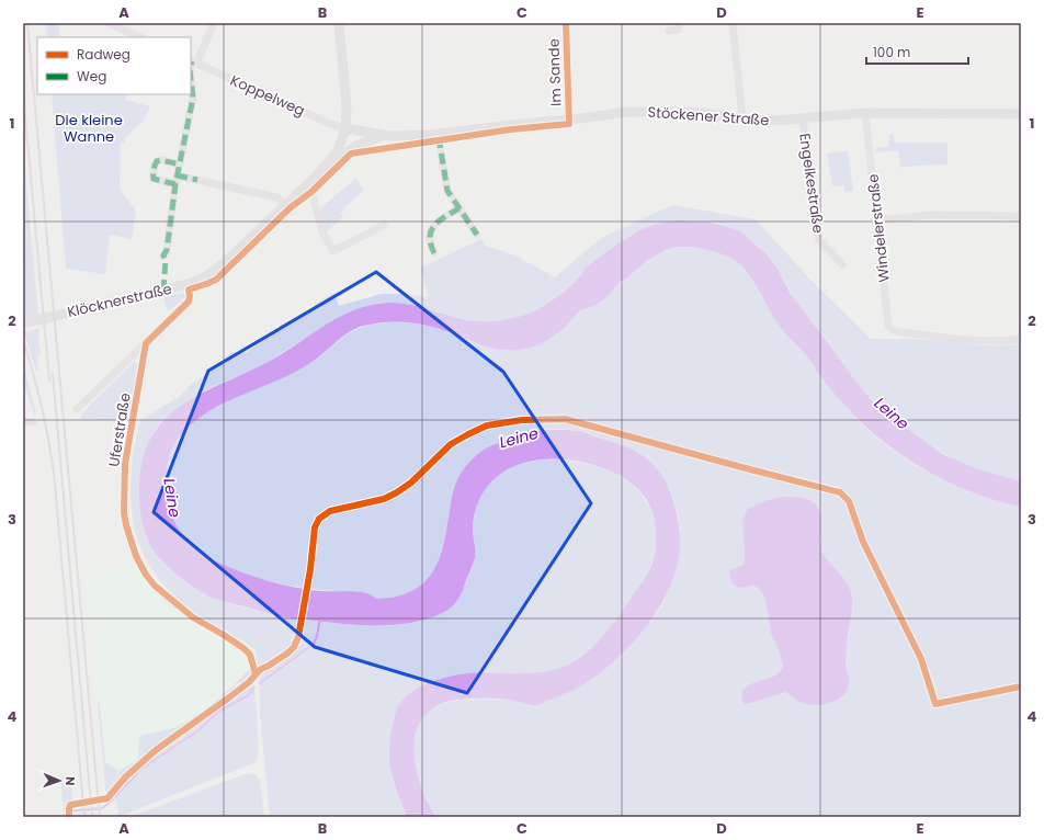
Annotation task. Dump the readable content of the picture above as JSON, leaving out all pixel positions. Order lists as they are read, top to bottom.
{
  "streets": {
    "main road": ["Stöckener Straße", "Klöcknerstraße"],
    "street": [
      "Im Sande",
      "Koppelweg",
      "Engelkestraße",
      "Windelerstraße",
      "Uferstraße"
    ]
  },
  "crossings": [
    ["Im Sande", "Stöckener Straße"],
    ["Koppelweg", "Stöckener Straße"],
    ["Stöckener Straße", "Engelkestraße"],
    ["Stöckener Straße", "Windelerstraße"]
  ],
  "water": ["Leine"],
  "parks": ["Die kleine Wanne"],
  "legend": ["Radweg", "Weg"],
  "scale_bar": "100 m",
  "north": "right",
  "grid": {
    "columns": [
      "A",
      "B",
      "C",
      "D",
      "E"
    ],
    "rows": [
      "1",
      "2",
      "3",
      "4"
    ]
  }
}
